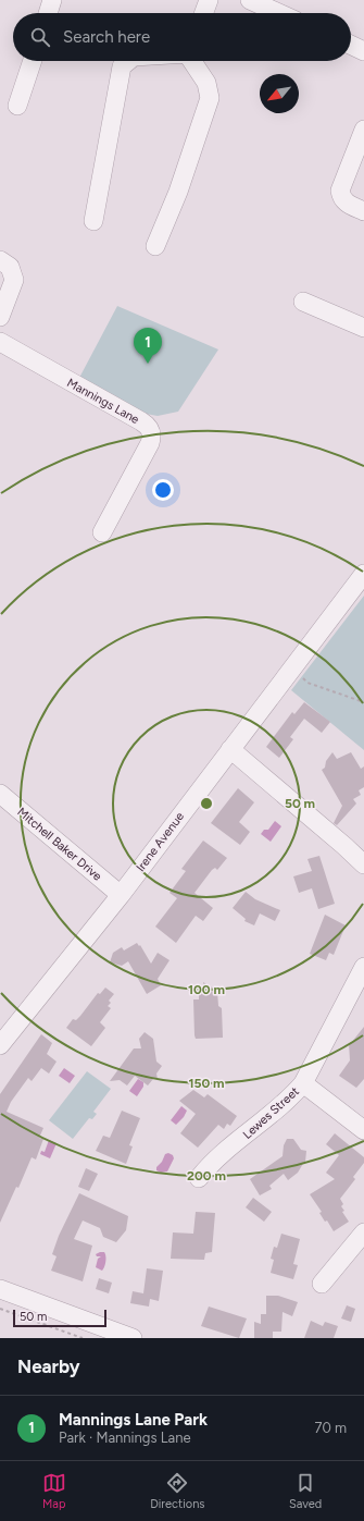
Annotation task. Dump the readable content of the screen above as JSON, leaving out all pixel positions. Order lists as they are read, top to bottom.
{
  "streets": {
    "street": [
      "Mannings Lane",
      "Irene Avenue",
      "Mitchell Baker Drive",
      "Lewes Street"
    ]
  },
  "crossings": [
    ["Irene Avenue", "Mitchell Baker Drive"]
  ],
  "scale_bar": "50 m",
  "north": "bottom left",
  "page": {
    "search": "Search here",
    "pins": "1",
    "scale": "50 m",
    "heading": "Nearby",
    "list": [
      {
        "mark": "1",
        "name": "Mannings Lane Park",
        "note": "Park · Mannings Lane",
        "value": "70 m"
      }
    ],
    "nav": ["Map", "Directions", "Saved"]
  },
  "rings": [
    "50 m",
    "100 m",
    "150 m",
    "200 m"
  ]
}
